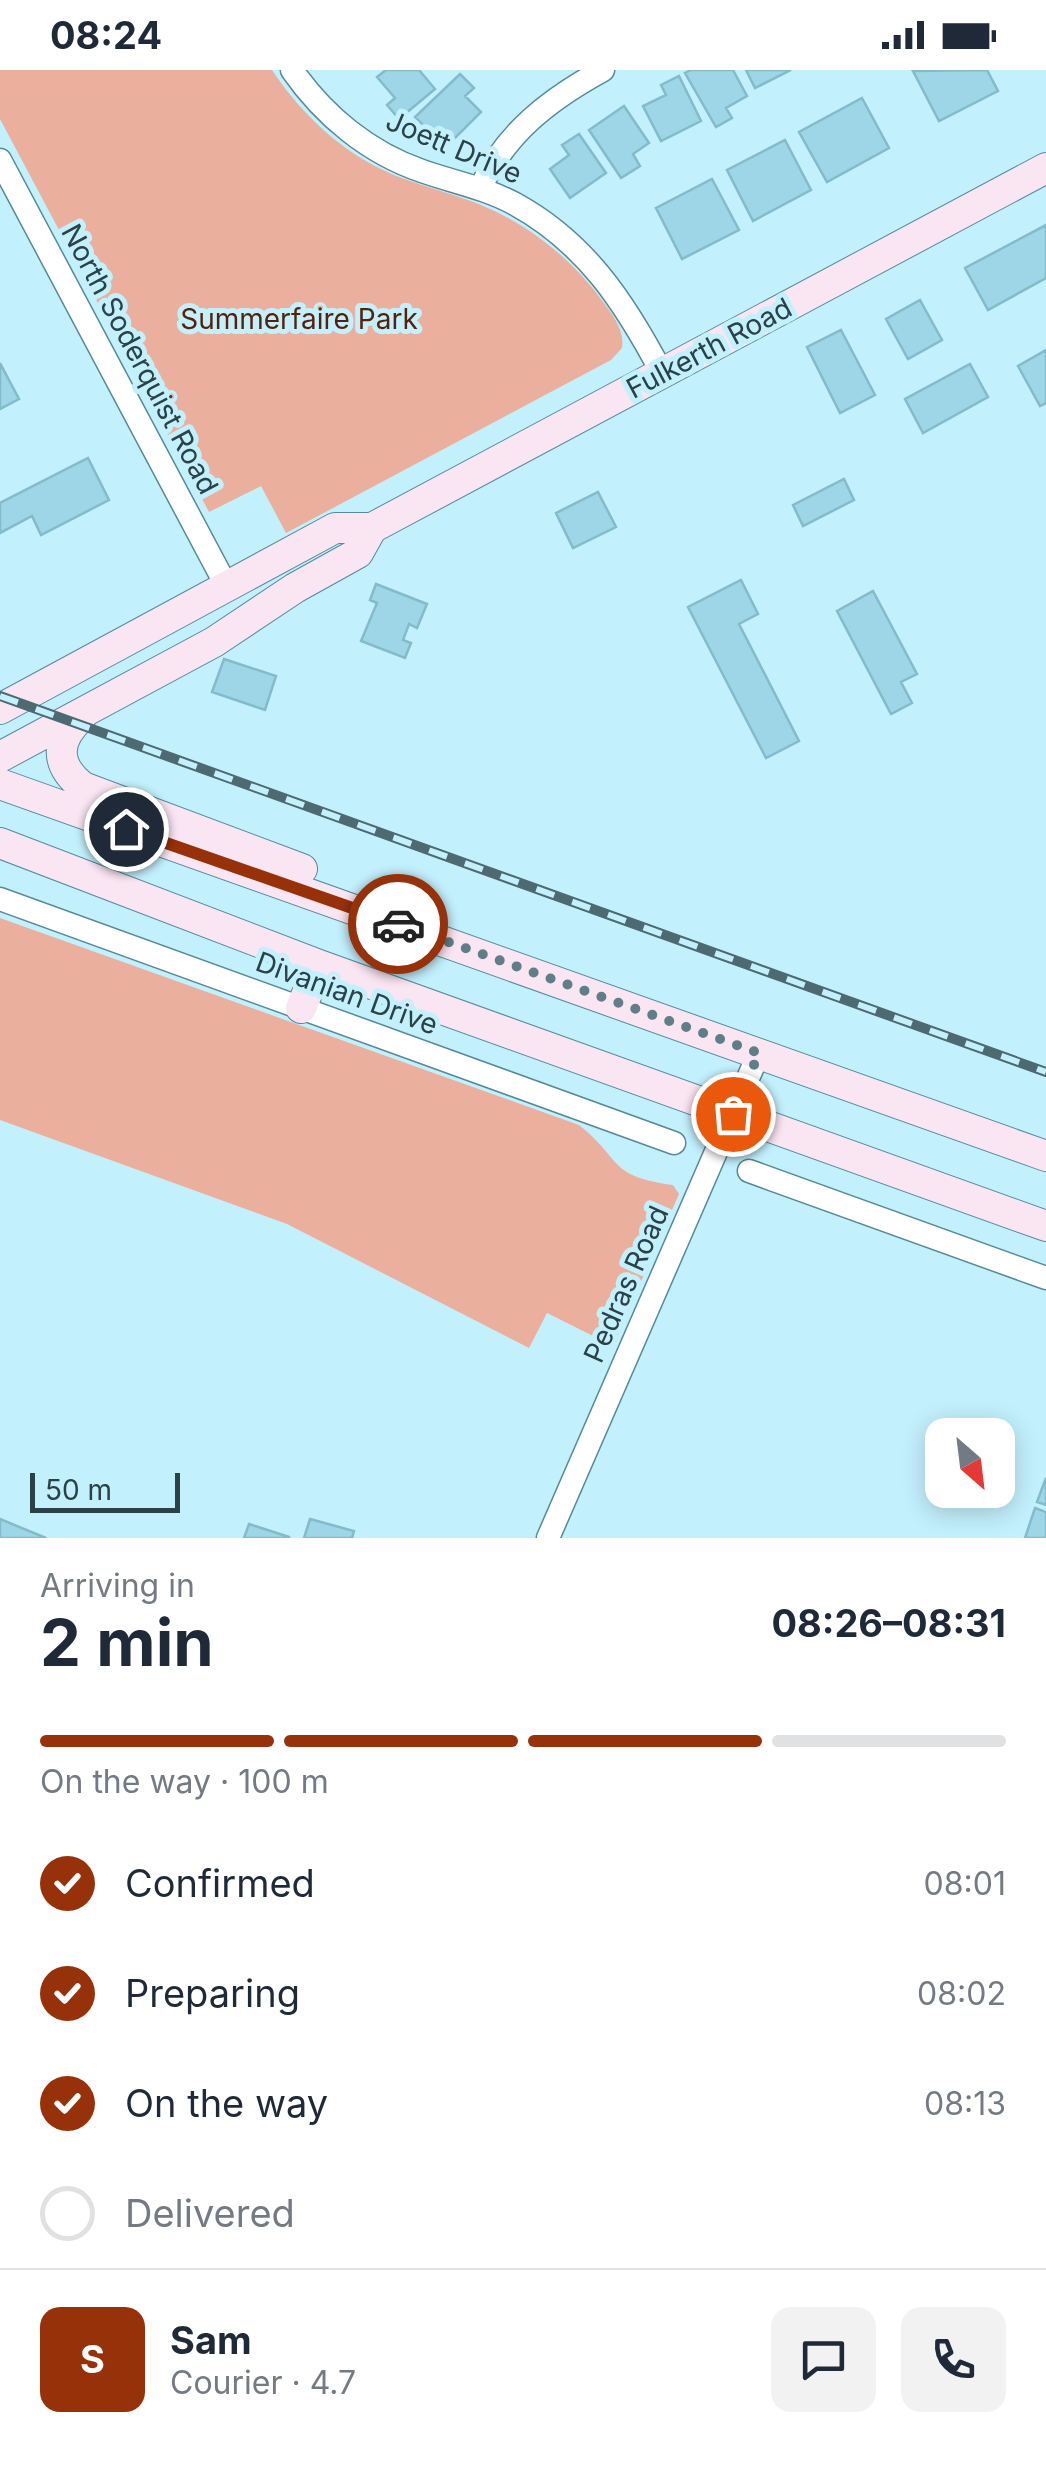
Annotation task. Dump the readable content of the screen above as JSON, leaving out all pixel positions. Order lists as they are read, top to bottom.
{
  "streets": {
    "main road": ["Fulkerth Road"],
    "street": [
      "Joett Drive",
      "North Soderquist Road",
      "Divanian Drive",
      "Pedras Road"
    ]
  },
  "crossings": [
    ["Joett Drive", "Fulkerth Road"],
    ["Fulkerth Road", "North Soderquist Road"]
  ],
  "parks": ["Summerfaire Park"],
  "scale_bar": "50 m",
  "north": "bottom right",
  "page": {
    "status": "08:24",
    "scale": "50 m",
    "heading": ["2 min", "Arriving in", "08:26–08:31"],
    "panel": ["Sam", "Courier · 4.7"],
    "bar": "On the way · 100 m",
    "list": [
      ["Confirmed", "08:01"],
      ["Preparing", "08:02"],
      ["On the way", "08:13"],
      "Delivered"
    ],
    "round": "S"
  }
}
